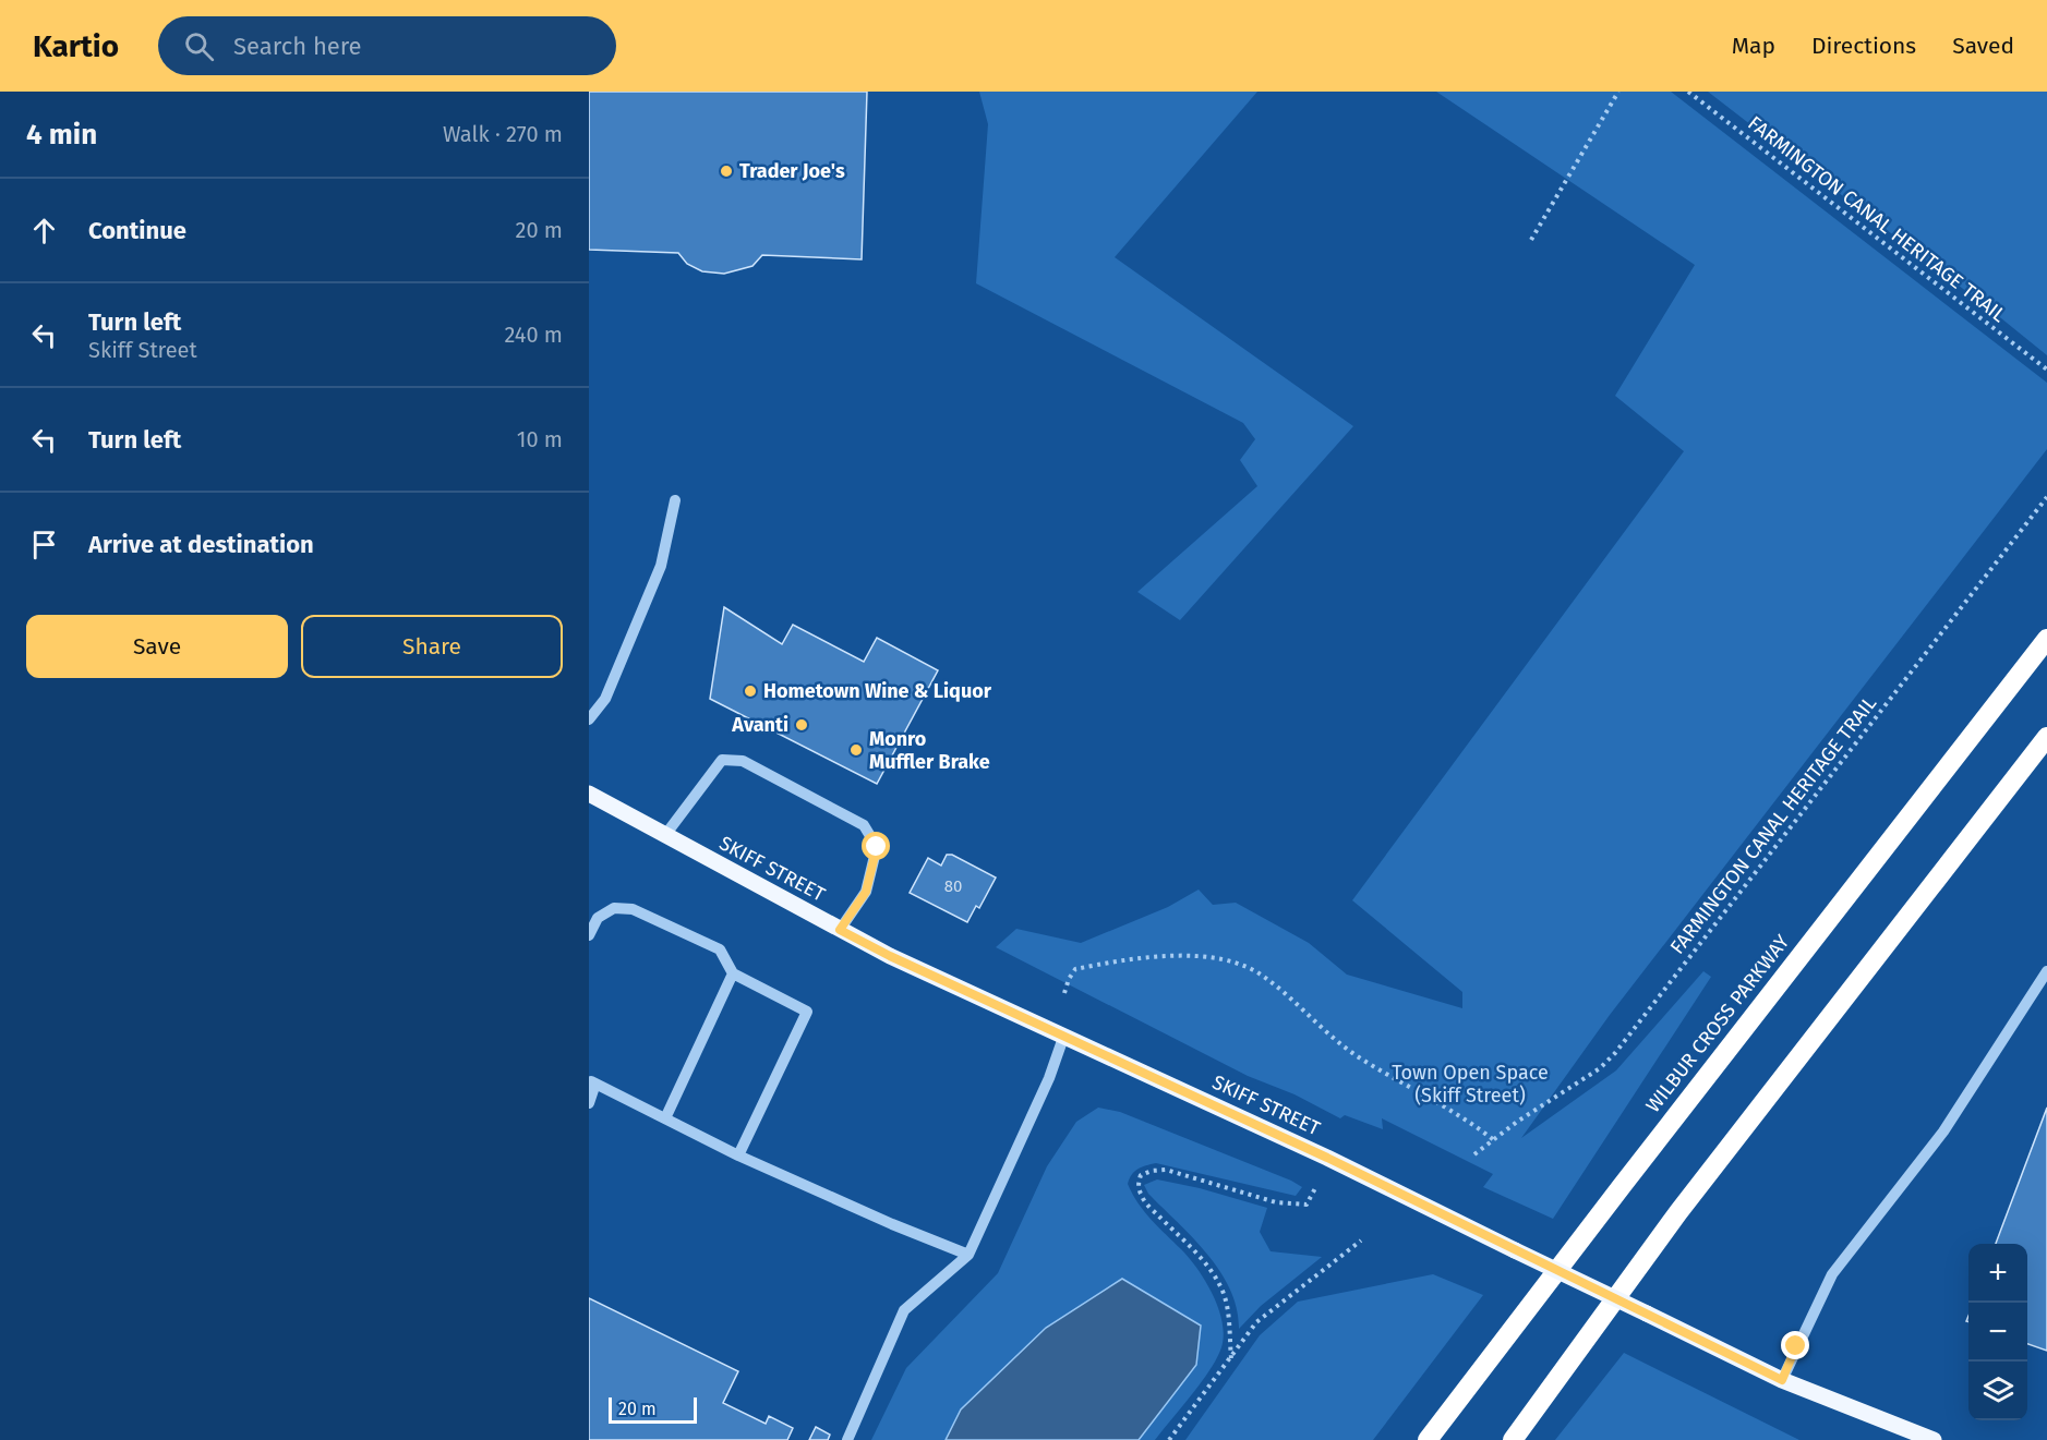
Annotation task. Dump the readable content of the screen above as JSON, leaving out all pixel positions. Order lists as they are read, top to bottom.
{
  "streets": {
    "highway": ["WILBUR CROSS PARKWAY"],
    "main road": ["SKIFF STREET"],
    "path": ["FARMINGTON CANAL HERITAGE TRAIL"]
  },
  "parks": ["Town Open Space (Skiff Street)"],
  "places": [
    "Trader Joe's",
    "Hometown Wine & Liquor",
    "Avanti",
    "Monro Muffler Brake"
  ],
  "house_numbers": ["80"],
  "scale_bar": "20 m",
  "page": {
    "header": "Kartio",
    "search": "Search here",
    "nav": ["Map", "Directions", "Saved"],
    "heading": ["4 min", "Walk · 270 m"],
    "list": [
      ["Continue", "20 m"],
      ["Turn left", "Skiff Street", "240 m"],
      ["Turn left", "10 m"],
      "Arrive at destination"
    ],
    "buttons": ["Save", "Share"],
    "map_buttons": ["+", "−"],
    "scale": "20 m"
  }
}
